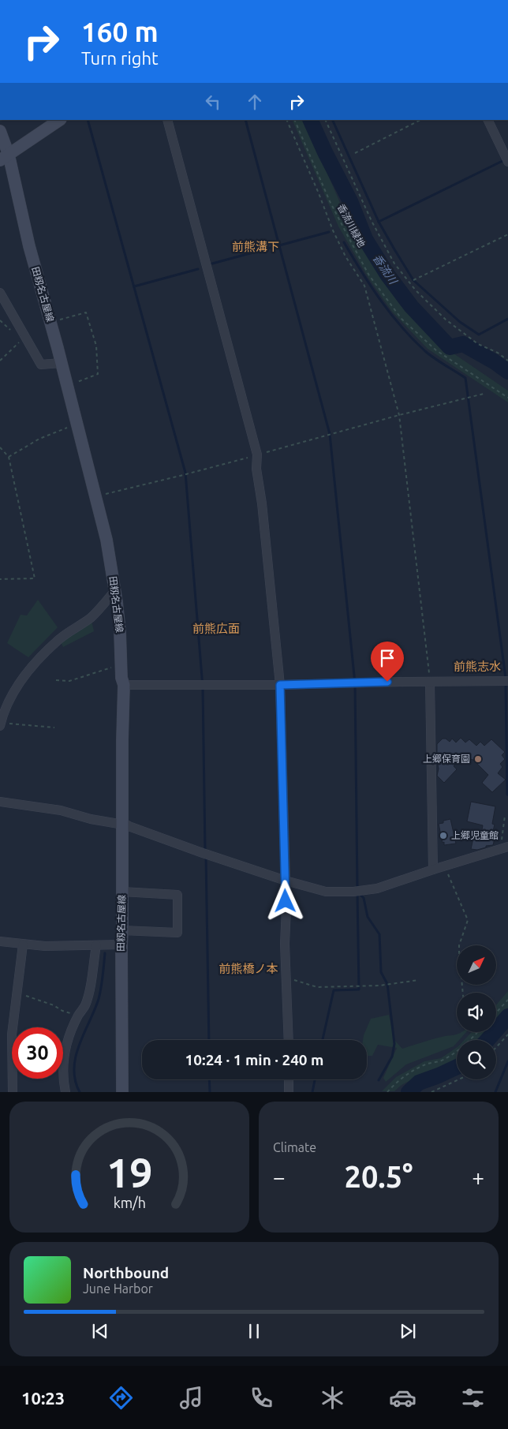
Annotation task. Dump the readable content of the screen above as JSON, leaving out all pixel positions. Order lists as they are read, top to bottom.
{
  "streets": {
    "main road": ["田籾名古屋線"],
    "path": ["香流川緑地"]
  },
  "districts": [
    "前熊溝下",
    "前熊広面",
    "前熊志水",
    "前熊橋ノ本"
  ],
  "water": ["香流川"],
  "places": ["上郷保育園", "上郷児童館"],
  "north": "top right",
  "page": {
    "turn": ["160 m", "Turn right"],
    "limit": "30",
    "trip": "10:24 · 1 min · 240 m",
    "tile": "Climate",
    "heat": ["−", "20.5°", "+"],
    "song": ["Northbound", "June Harbor"],
    "tabs": "10:23",
    "gauge": ["19", "km/h"]
  }
}
